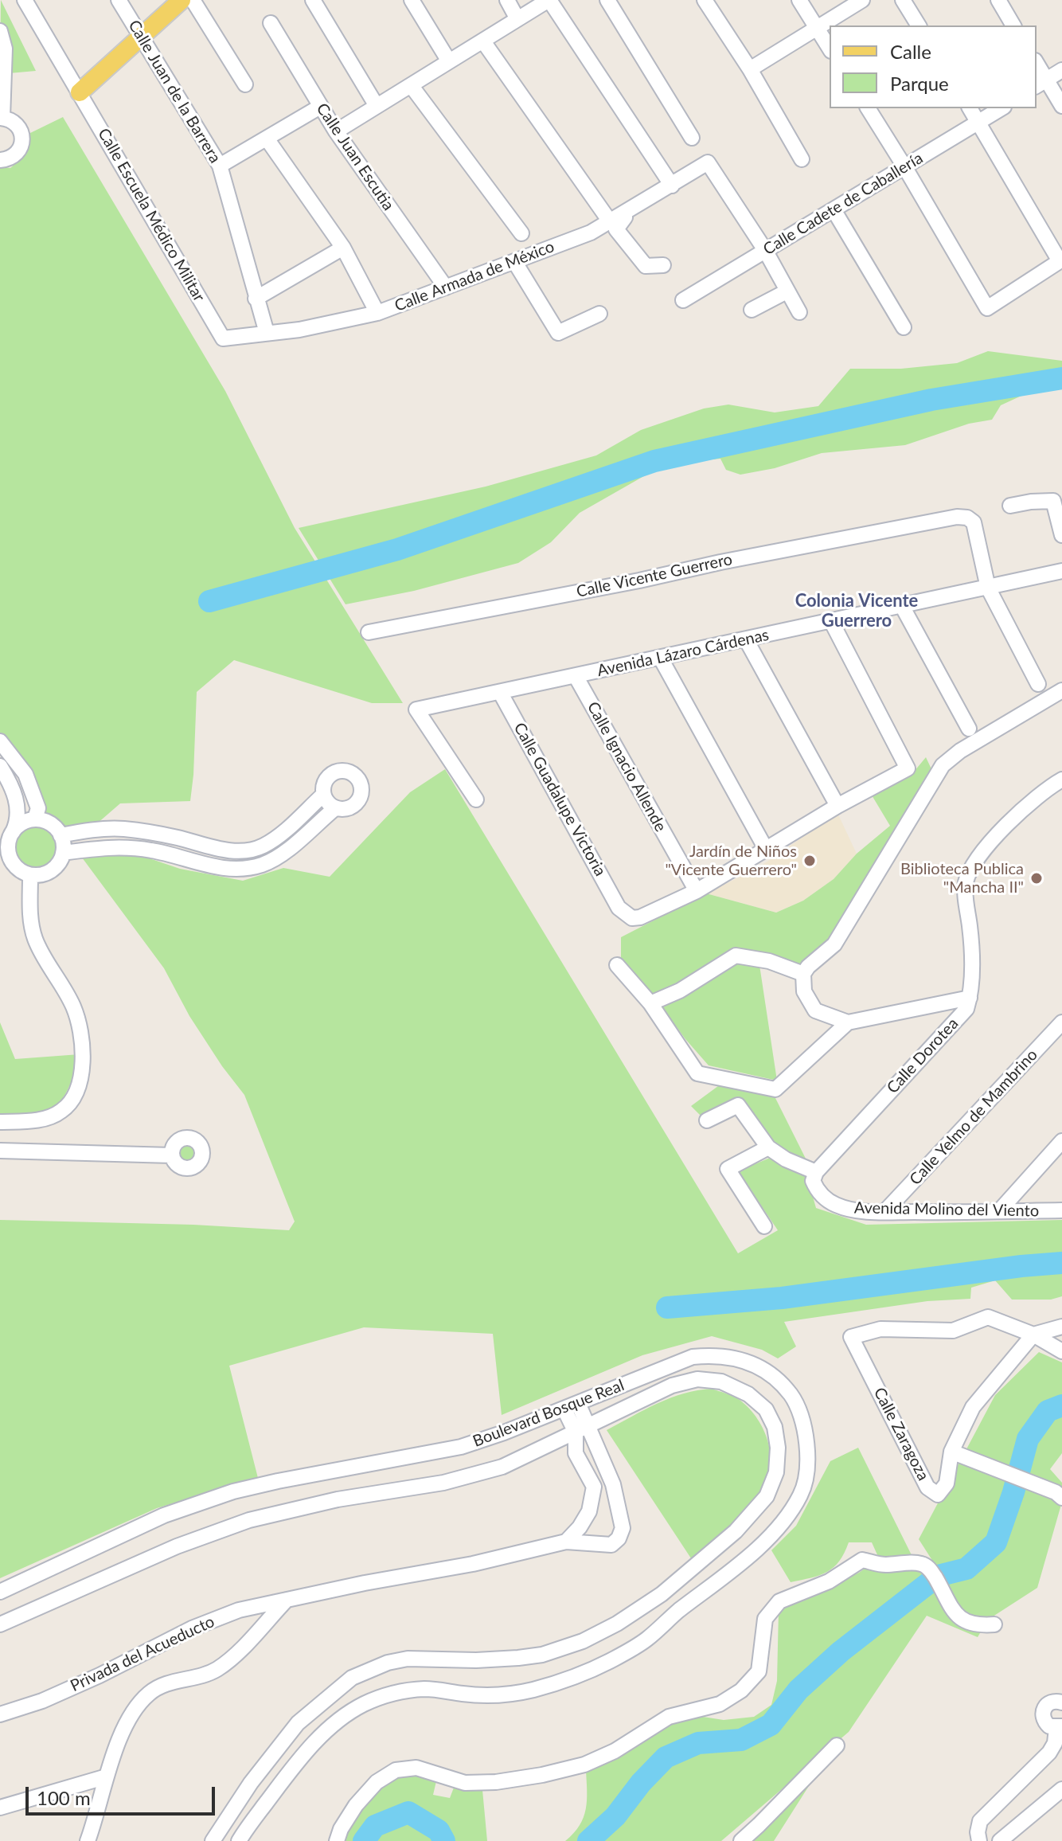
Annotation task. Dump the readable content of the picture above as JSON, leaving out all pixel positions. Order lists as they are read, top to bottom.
{
  "streets": {
    "street": [
      "Calle Juan de la Barrera",
      "Calle Juan Escutia",
      "Calle Cadete de Caballería",
      "Calle Escuela Médico Militar",
      "Calle Armada de México",
      "Calle Vicente Guerrero",
      "Avenida Lázaro Cárdenas",
      "Calle Ignacio Allende",
      "Calle Guadalupe Victoria",
      "Calle Dorotea",
      "Calle Yelmo de Mambrino",
      "Avenida Molino del Viento",
      "Boulevard Bosque Real",
      "Calle Zaragoza",
      "Privada del Acueducto"
    ]
  },
  "crossings": [
    ["Calle Juan de la Barrera", "Calle Armada de México"],
    ["Calle Juan Escutia", "Calle Armada de México"],
    ["Calle Cadete de Caballería", "Calle Armada de México"],
    ["Calle Escuela Médico Militar", "Calle Armada de México"],
    ["Calle Vicente Guerrero", "Avenida Lázaro Cárdenas"],
    ["Avenida Lázaro Cárdenas", "Calle Ignacio Allende"],
    ["Avenida Lázaro Cárdenas", "Calle Guadalupe Victoria"],
    ["Calle Ignacio Allende", "Calle Guadalupe Victoria"],
    ["Calle Dorotea", "Avenida Molino del Viento"],
    ["Calle Yelmo de Mambrino", "Avenida Molino del Viento"],
    ["Boulevard Bosque Real", "Privada del Acueducto"]
  ],
  "districts": ["Colonia Vicente Guerrero"],
  "places": ["Jardín de Niños \"Vicente Guerrero\"", "Biblioteca Publica \"Mancha II\""],
  "legend": ["Calle", "Parque"],
  "scale_bar": "100 m"
}
